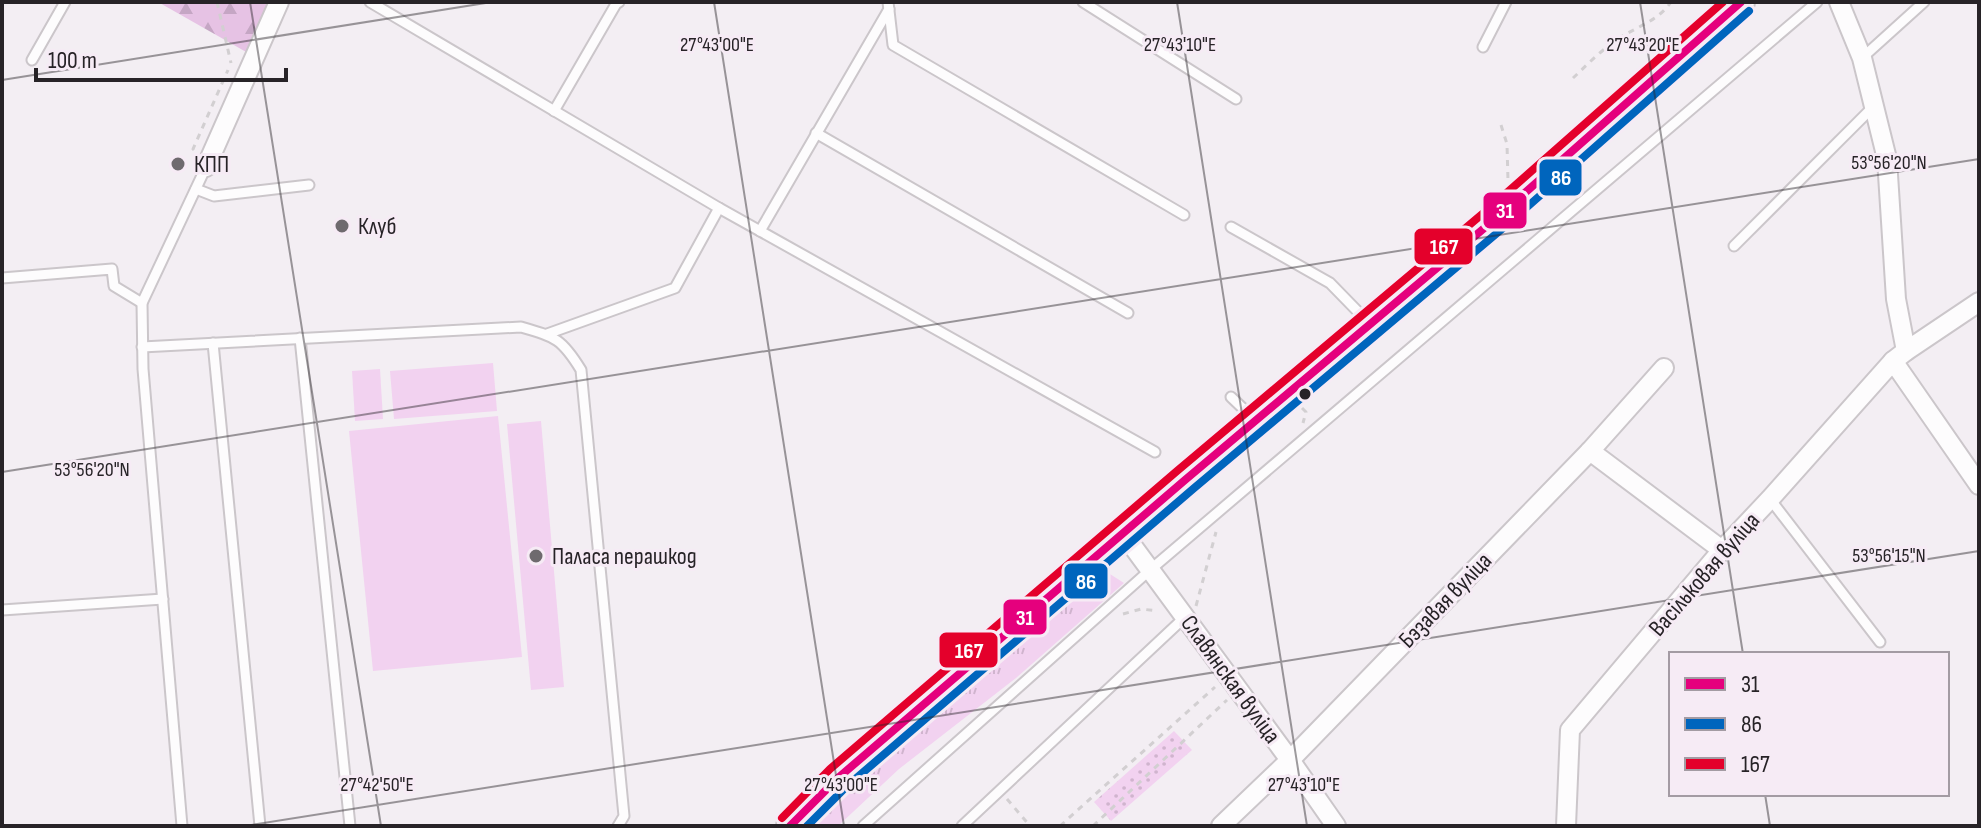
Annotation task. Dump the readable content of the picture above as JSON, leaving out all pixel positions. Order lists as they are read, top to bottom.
{
  "streets": {
    "street": ["Васільковая вуліца", "Бэзавая вуліца", "Славянская вуліца"]
  },
  "crossings": [
    ["Бэзавая вуліца", "Славянская вуліца"]
  ],
  "places": ["КПП", "Клуб", "Паласа перашкод"],
  "lines": ["transit line 31", "transit line 167", "transit line 86"],
  "legend": ["31", "86", "167"],
  "scale_bar": "100 m",
  "coordinates": [
    "27°43'00\"E",
    "27°43'10\"E",
    "27°43'20\"E",
    "53°56'20\"N",
    "53°56'15\"N",
    "27°42'50\"E"
  ]
}
